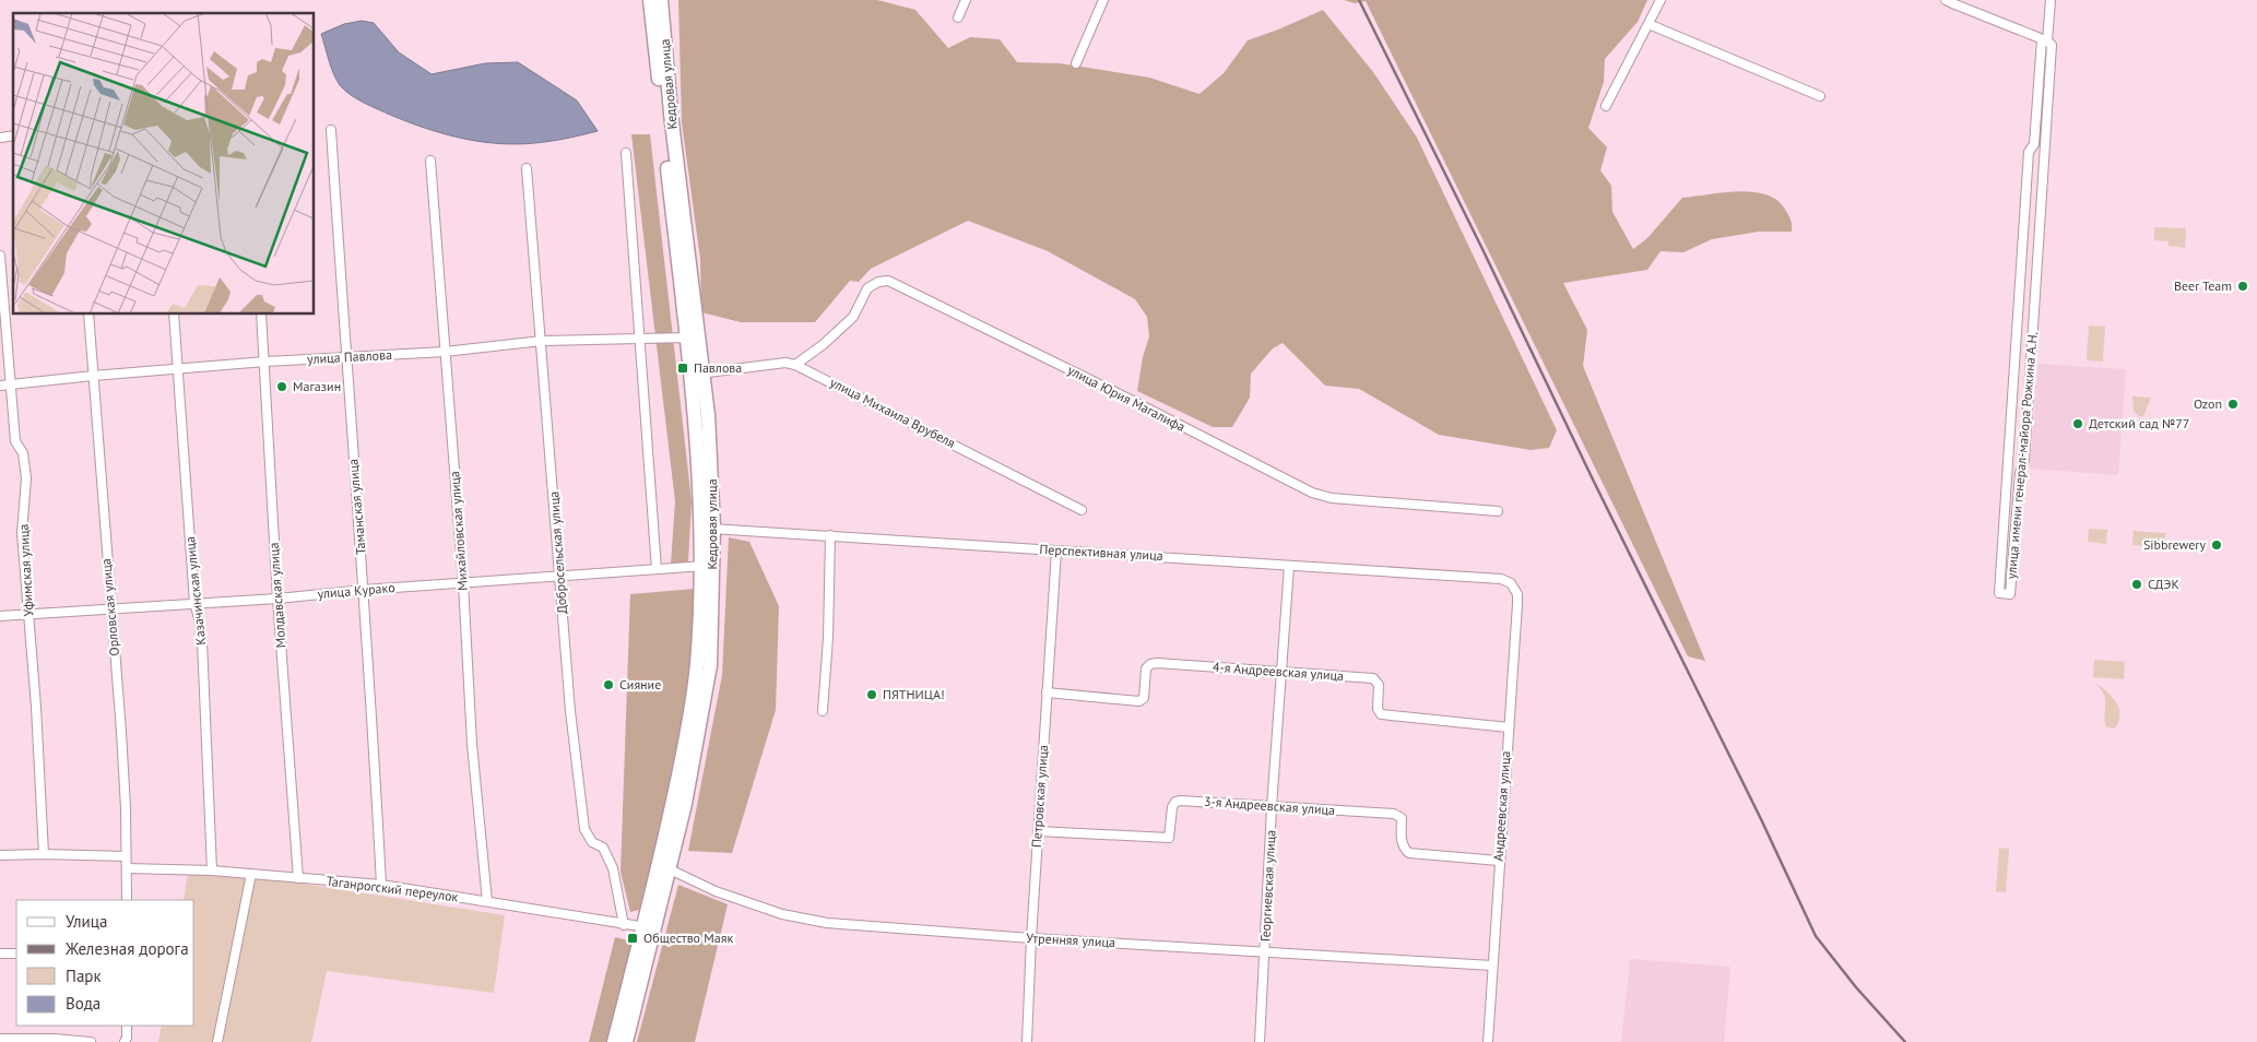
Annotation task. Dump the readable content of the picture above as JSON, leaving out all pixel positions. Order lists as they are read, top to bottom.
{
  "streets": {
    "main road": ["Кедровая улица"],
    "street": [
      "улица Павлова",
      "улица Юрия Магалифа",
      "улица Михаила Врубеля",
      "улица имени генерал-майора Рожкина А.Н.",
      "Таманская улица",
      "Михайловская улица",
      "Добросельская улица",
      "Перспективная улица",
      "Уфимская улица",
      "Казачинская улица",
      "улица Курако",
      "Молдавская улица",
      "Орловская улица",
      "4-я Андреевская улица",
      "Петровская улица",
      "3-я Андреевская улица",
      "Андреевская улица",
      "Георгиевская улица",
      "Таганрогский переулок",
      "Утренняя улица"
    ]
  },
  "crossings": [
    ["Кедровая улица", "улица Павлова"],
    ["Кедровая улица", "улица Михаила Врубеля"],
    ["Кедровая улица", "Перспективная улица"],
    ["Кедровая улица", "улица Курако"],
    ["Кедровая улица", "Таганрогский переулок"],
    ["Кедровая улица", "Утренняя улица"],
    ["улица Павлова", "Таманская улица"],
    ["улица Павлова", "Михайловская улица"],
    ["улица Павлова", "Добросельская улица"],
    ["улица Павлова", "Уфимская улица"],
    ["улица Павлова", "Казачинская улица"],
    ["улица Павлова", "Молдавская улица"],
    ["улица Павлова", "Орловская улица"],
    ["улица Юрия Магалифа", "улица Михаила Врубеля"],
    ["Таманская улица", "улица Курако"],
    ["Таманская улица", "Таганрогский переулок"],
    ["Михайловская улица", "улица Курако"],
    ["Михайловская улица", "Таганрогский переулок"],
    ["Добросельская улица", "улица Курако"],
    ["Добросельская улица", "Таганрогский переулок"],
    ["Перспективная улица", "Петровская улица"],
    ["Перспективная улица", "Андреевская улица"],
    ["Перспективная улица", "Георгиевская улица"],
    ["Уфимская улица", "улица Курако"],
    ["Казачинская улица", "улица Курако"],
    ["Казачинская улица", "Таганрогский переулок"],
    ["улица Курако", "Молдавская улица"],
    ["улица Курако", "Орловская улица"],
    ["Молдавская улица", "Таганрогский переулок"],
    ["Орловская улица", "Таганрогский переулок"],
    ["4-я Андреевская улица", "Петровская улица"],
    ["4-я Андреевская улица", "Андреевская улица"],
    ["4-я Андреевская улица", "Георгиевская улица"],
    ["Петровская улица", "3-я Андреевская улица"],
    ["Петровская улица", "Утренняя улица"],
    ["3-я Андреевская улица", "Андреевская улица"],
    ["3-я Андреевская улица", "Георгиевская улица"],
    ["Андреевская улица", "Утренняя улица"],
    ["Георгиевская улица", "Утренняя улица"]
  ],
  "places": {
    "other": [
      "Beer Team",
      "Магазин",
      "Ozon",
      "Детский сад №77",
      "Sibbrewery",
      "СДЭК",
      "Сияние",
      "ПЯТНИЦА!"
    ],
    "transit": ["Павлова", "Общество Маяк"]
  },
  "legend": [
    "Улица",
    "Железная дорога",
    "Парк",
    "Вода"
  ]
}
